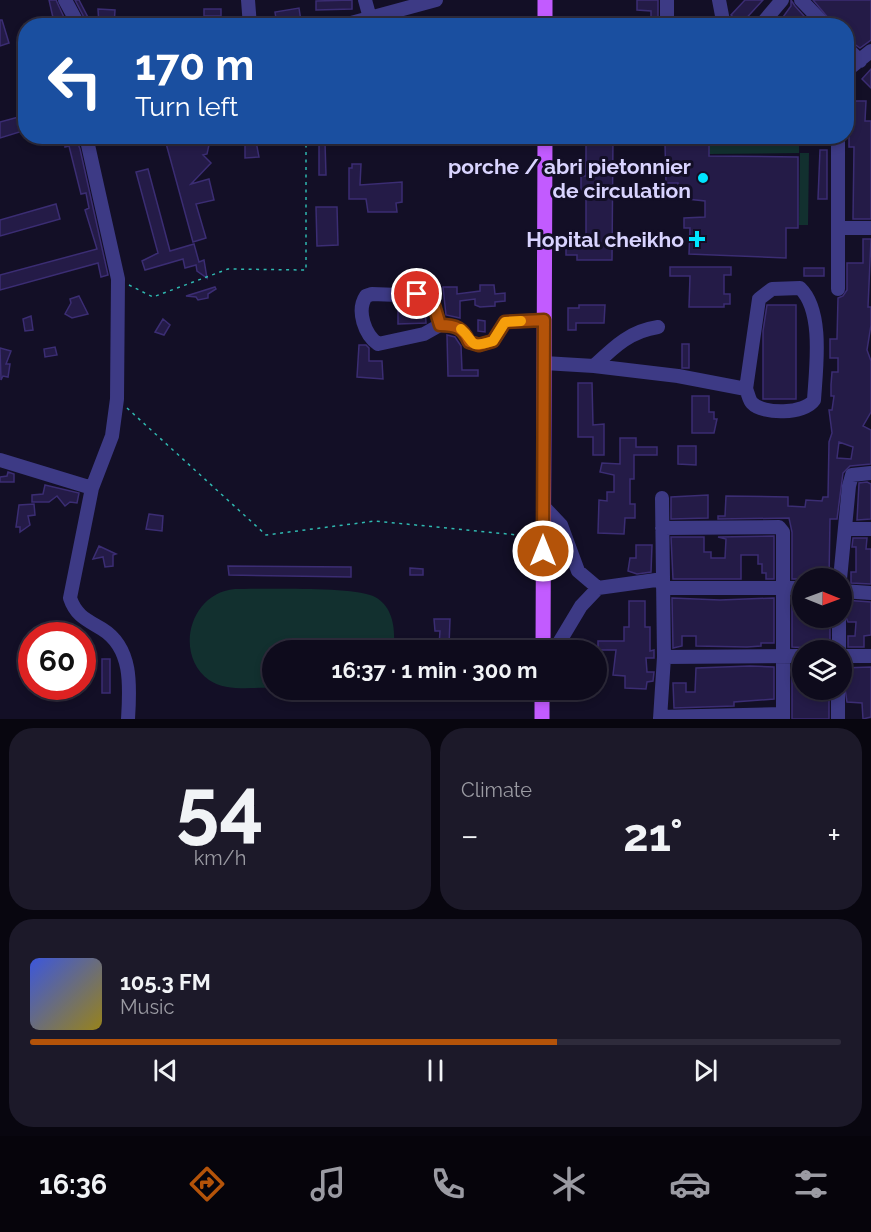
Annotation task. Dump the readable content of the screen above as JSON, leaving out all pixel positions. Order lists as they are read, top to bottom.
{
  "places": {
    "other": ["porche / abri pietonnier de circulation"],
    "health": ["Hopital cheikho"]
  },
  "north": "right",
  "page": {
    "turn": ["170 m", "Turn left"],
    "limit": "60",
    "trip": "16:37 · 1 min · 300 m",
    "tile": [
      ["54", "km/h"],
      "Climate"
    ],
    "heat": ["−", "21°", "+"],
    "song": ["105.3 FM", "Music"],
    "tabs": "16:36"
  }
}
